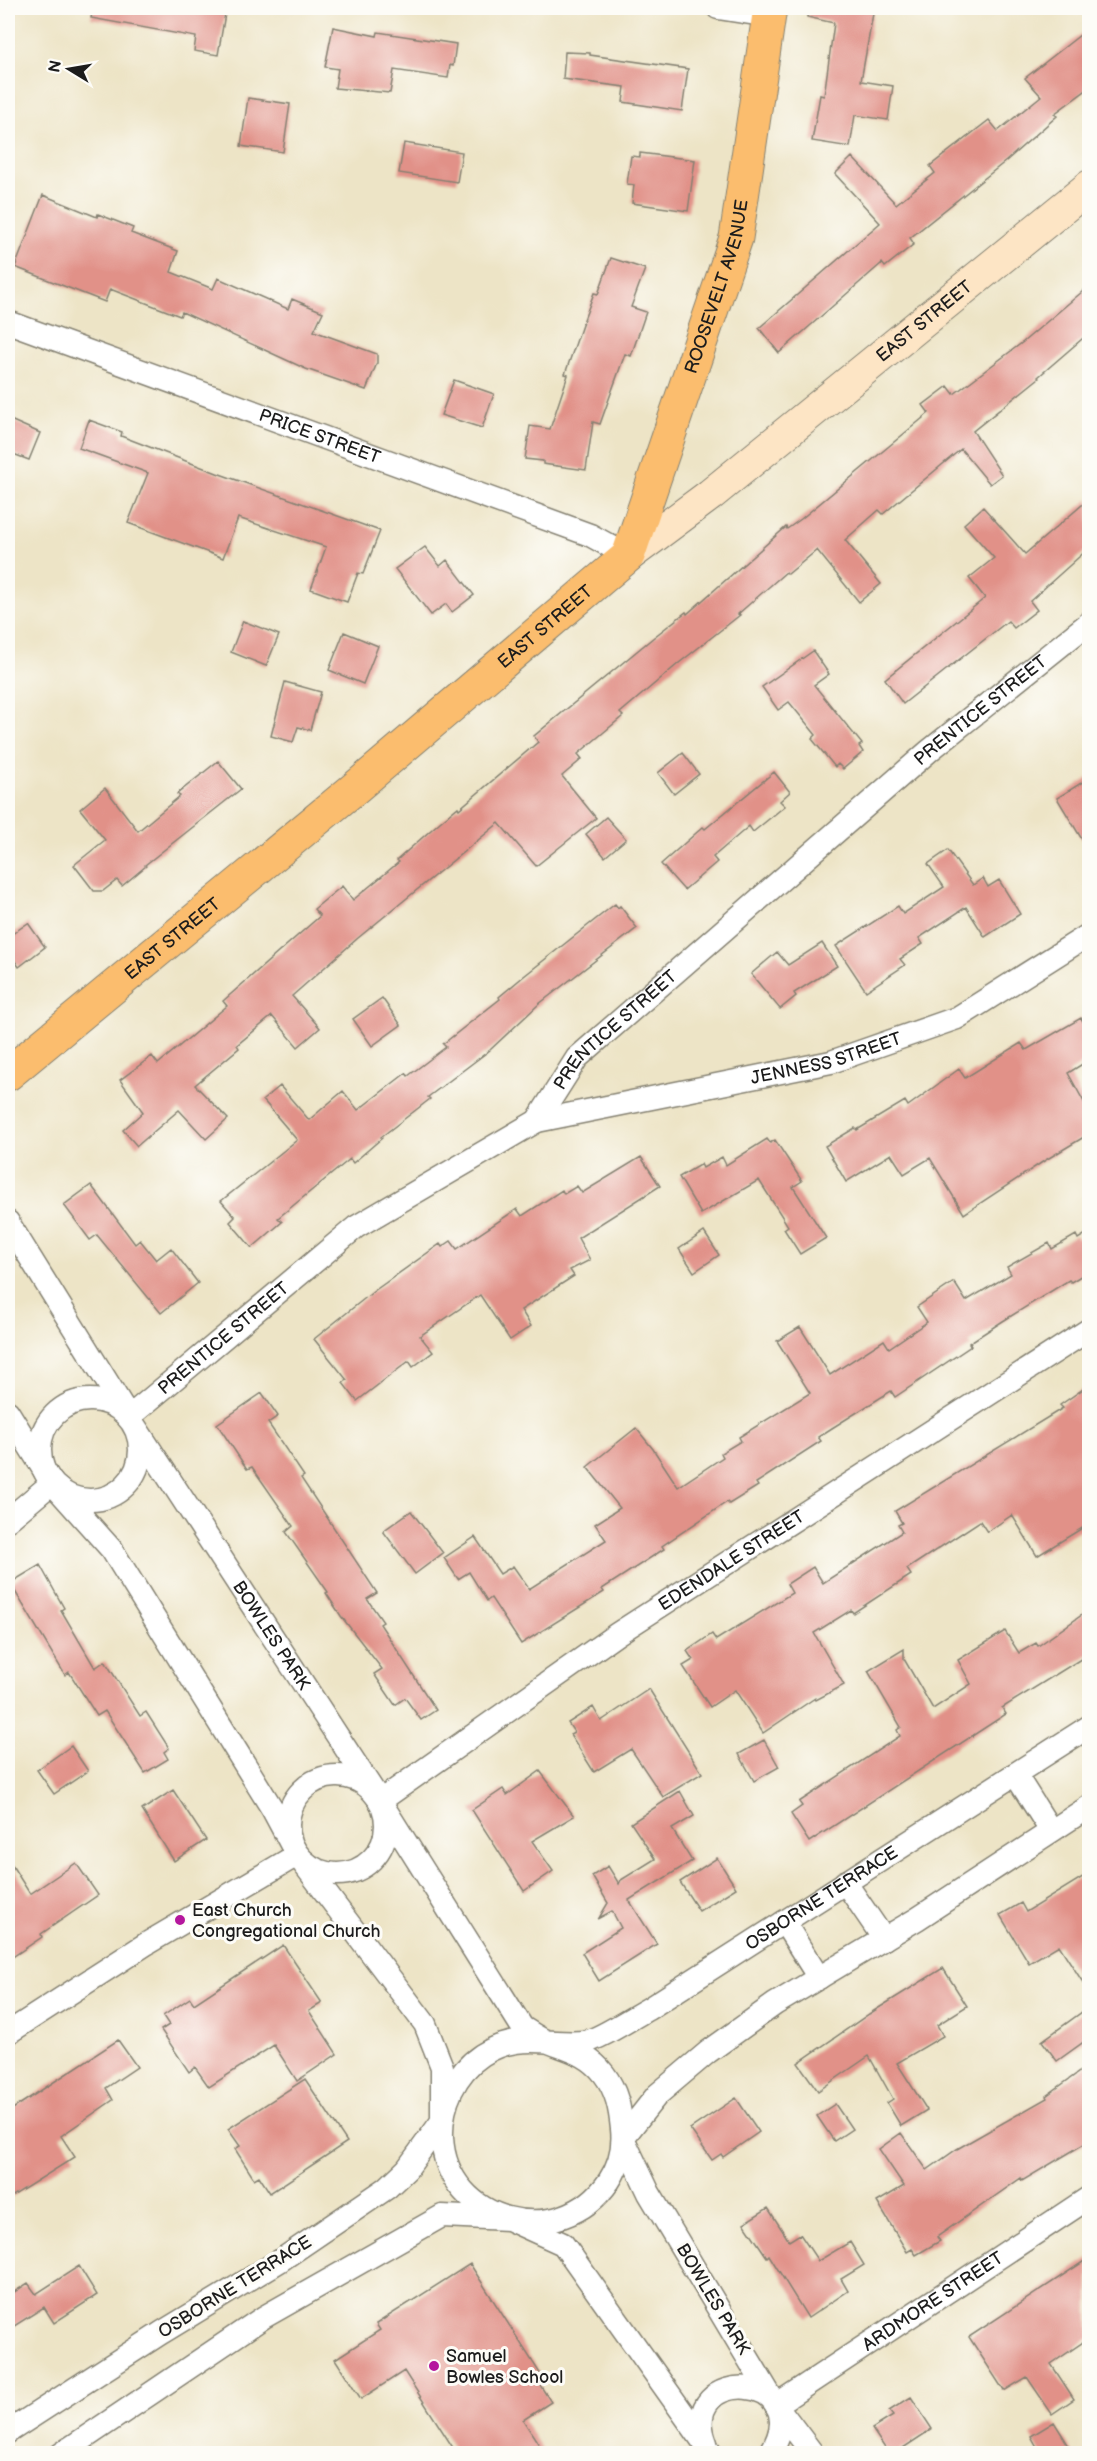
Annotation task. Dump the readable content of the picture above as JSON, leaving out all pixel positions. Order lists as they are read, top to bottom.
{
  "streets": {
    "main road": ["ROOSEVELT AVENUE", "EAST STREET"],
    "street": [
      "PRICE STREET",
      "PRENTICE STREET",
      "JENNESS STREET",
      "EDENDALE STREET",
      "BOWLES PARK",
      "OSBORNE TERRACE",
      "ARDMORE STREET"
    ]
  },
  "crossings": [
    ["ROOSEVELT AVENUE", "EAST STREET"],
    ["ROOSEVELT AVENUE", "PRICE STREET"],
    ["EAST STREET", "PRICE STREET"],
    ["PRENTICE STREET", "JENNESS STREET"],
    ["PRENTICE STREET", "BOWLES PARK"],
    ["EDENDALE STREET", "BOWLES PARK"],
    ["BOWLES PARK", "OSBORNE TERRACE"],
    ["BOWLES PARK", "ARDMORE STREET"]
  ],
  "places": ["East Church Congregational Church", "Samuel Bowles School"],
  "north": "left"
}
